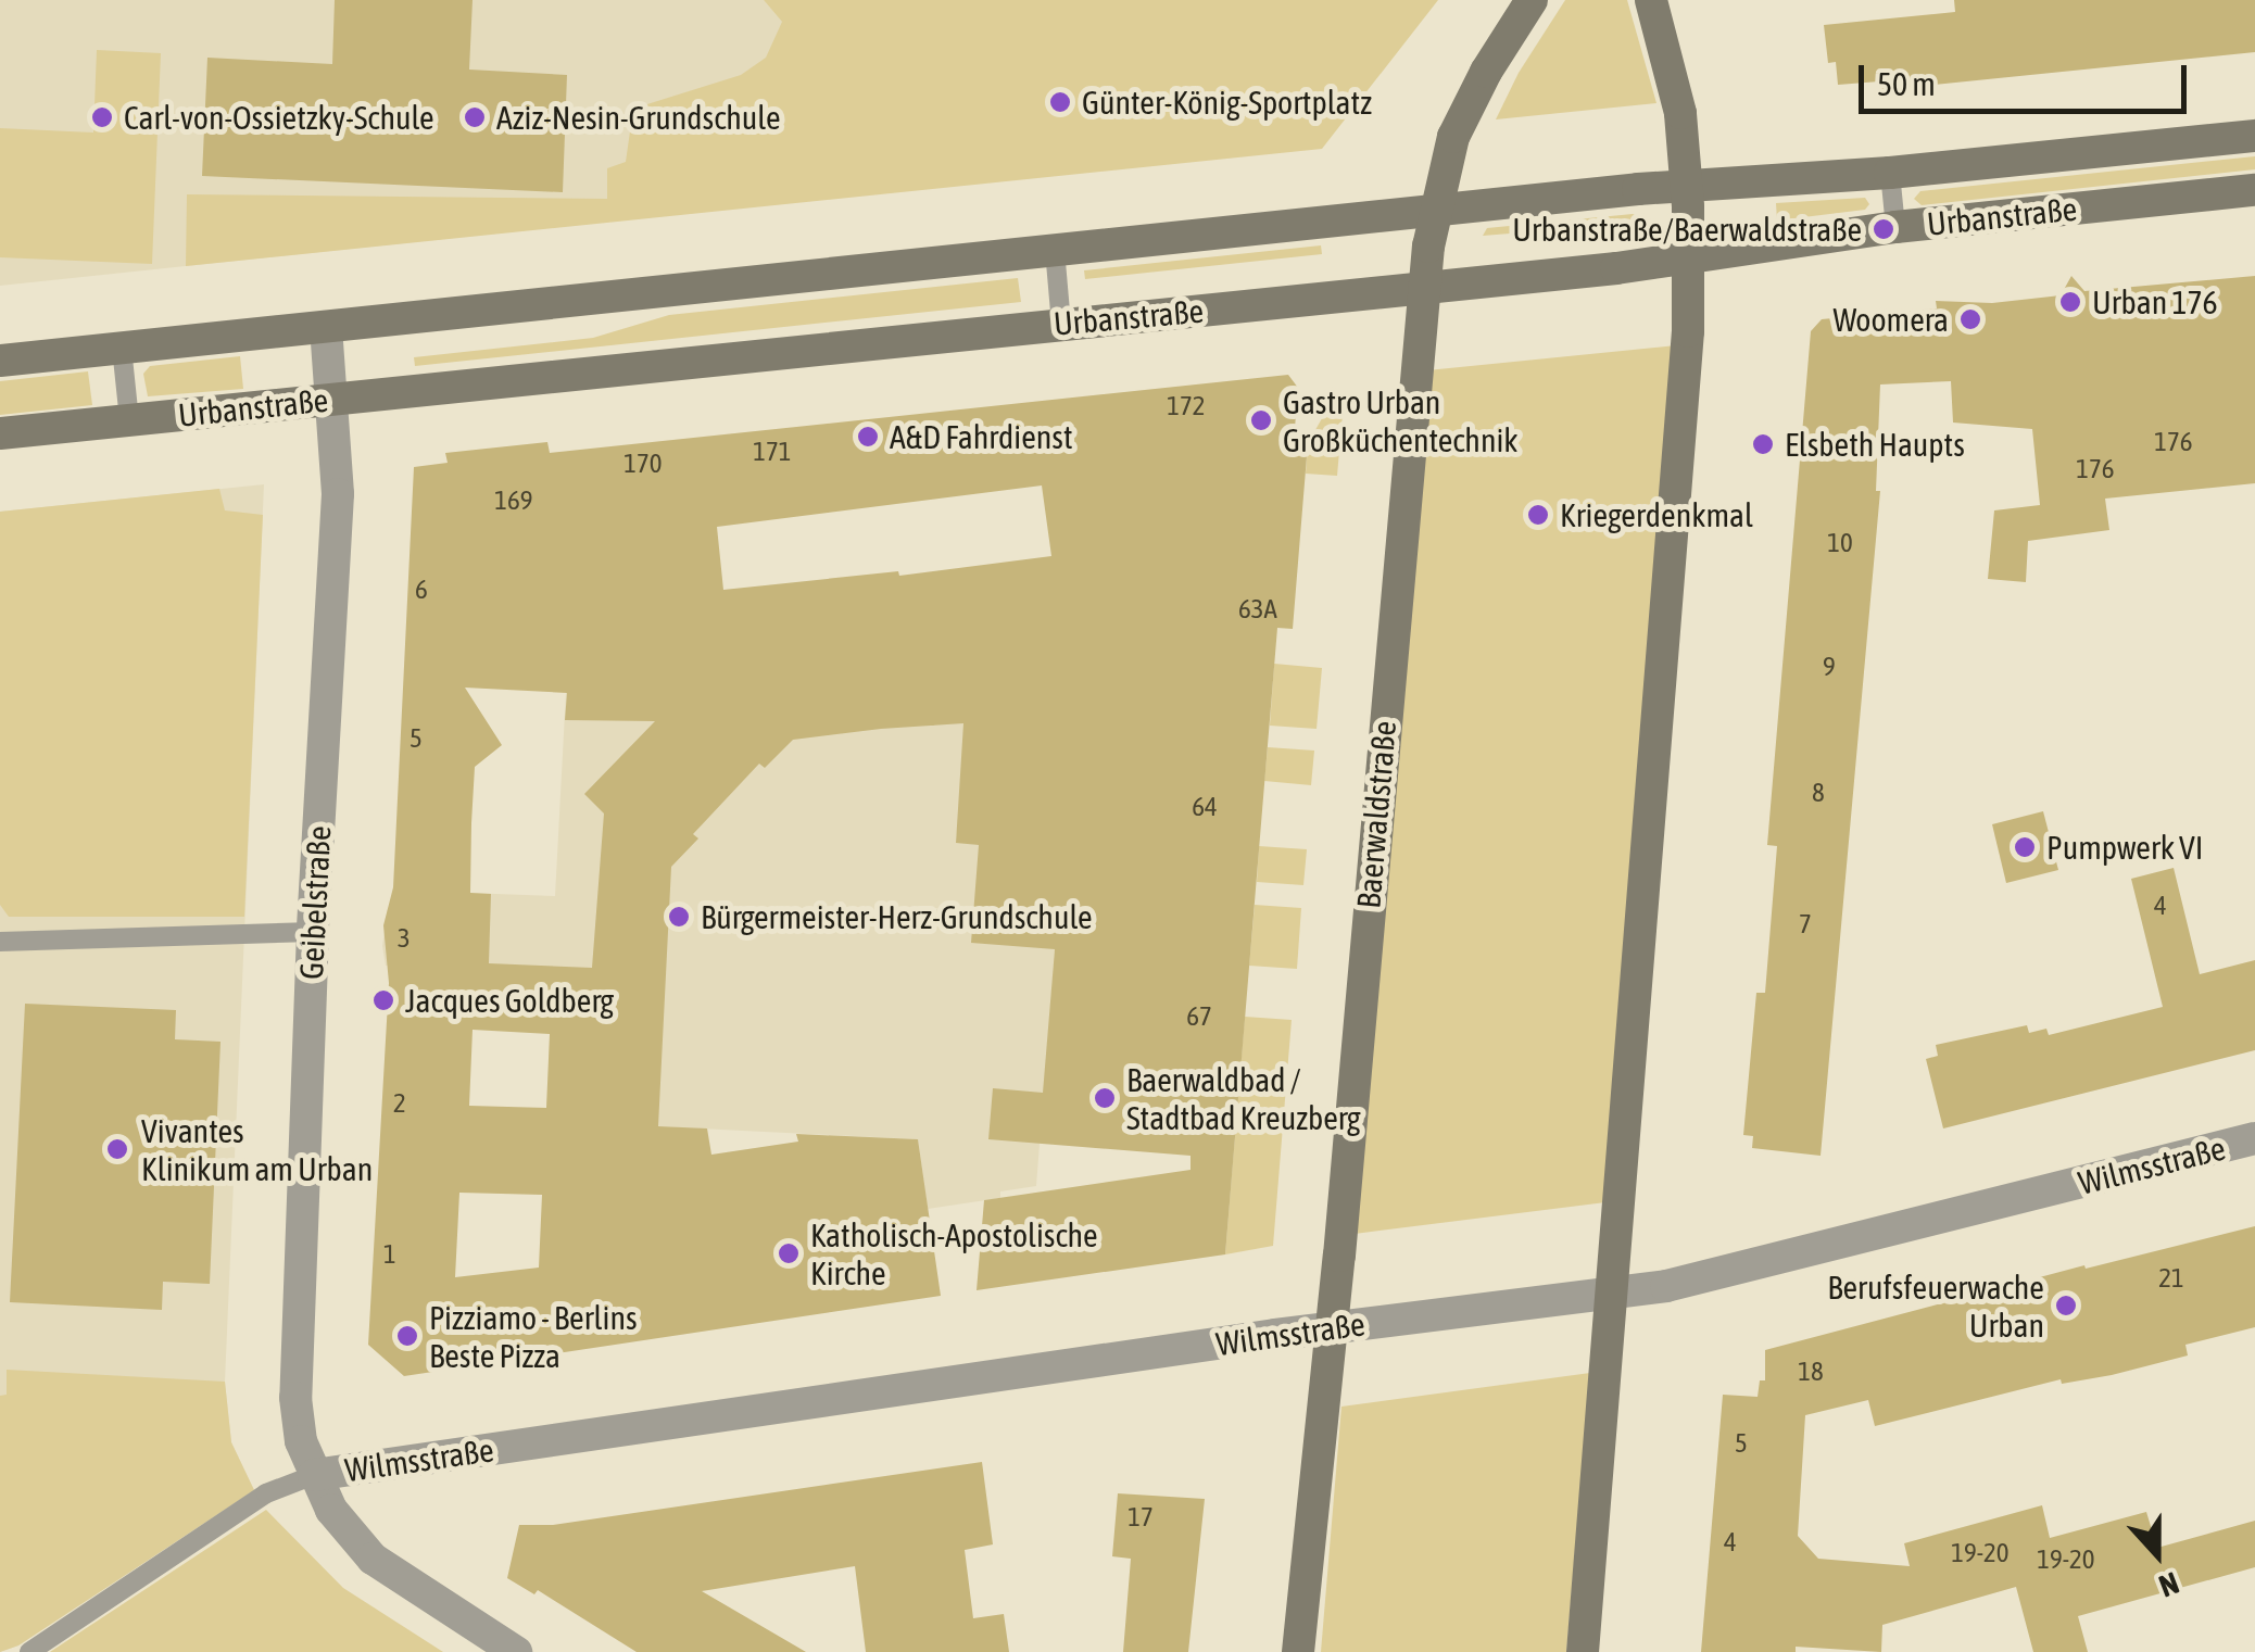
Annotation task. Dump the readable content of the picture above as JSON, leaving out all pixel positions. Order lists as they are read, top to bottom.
{
  "streets": {
    "main road": ["Urbanstraße", "Baerwaldstraße"],
    "street": ["Geibelstraße", "Wilmsstraße"]
  },
  "crossings": [
    ["Urbanstraße", "Baerwaldstraße"],
    ["Urbanstraße", "Geibelstraße"],
    ["Baerwaldstraße", "Wilmsstraße"],
    ["Geibelstraße", "Wilmsstraße"]
  ],
  "places": [
    "Günter-König-Sportplatz",
    "Carl-von-Ossietzky-Schule",
    "Aziz-Nesin-Grundschule",
    "Urbanstraße/Baerwaldstraße",
    "Urban 176",
    "Woomera",
    "Gastro Urban Großküchentechnik",
    "A&D Fahrdienst",
    "Elsbeth Haupts",
    "Kriegerdenkmal",
    "Pumpwerk VI",
    "Bürgermeister-Herz-Grundschule",
    "Jacques Goldberg",
    "Baerwaldbad / Stadtbad Kreuzberg",
    "Vivantes Klinikum am Urban",
    "Katholisch-Apostolische Kirche",
    "Berufsfeuerwache Urban",
    "Pizziamo - Berlins Beste Pizza"
  ],
  "house_numbers": [
    "172",
    "176",
    "171",
    "170",
    "176",
    "169",
    "10",
    "6",
    "63A",
    "9",
    "5",
    "8",
    "64",
    "4",
    "7",
    "3",
    "67",
    "2",
    "1",
    "21",
    "18",
    "5",
    "17",
    "4",
    "19-20",
    "19-20"
  ],
  "scale_bar": "50 m",
  "north": "bottom"
}
